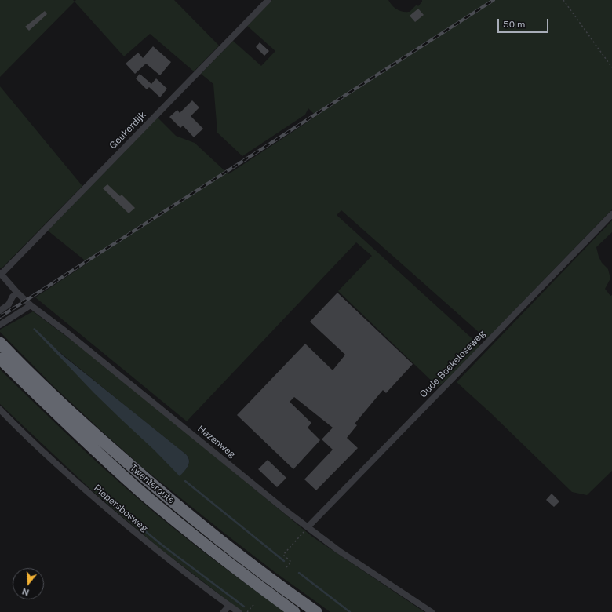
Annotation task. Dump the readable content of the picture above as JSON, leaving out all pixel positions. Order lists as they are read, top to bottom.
{
  "streets": {
    "highway": ["Twenteroute"],
    "street": [
      "Geukerdijk",
      "Oude Boekeloseweg",
      "Hazenweg",
      "Piepersbosweg"
    ]
  },
  "crossings": [
    ["Geukerdijk", "Hazenweg"],
    ["Oude Boekeloseweg", "Hazenweg"]
  ],
  "scale_bar": "50 m",
  "north": "bottom"
}
